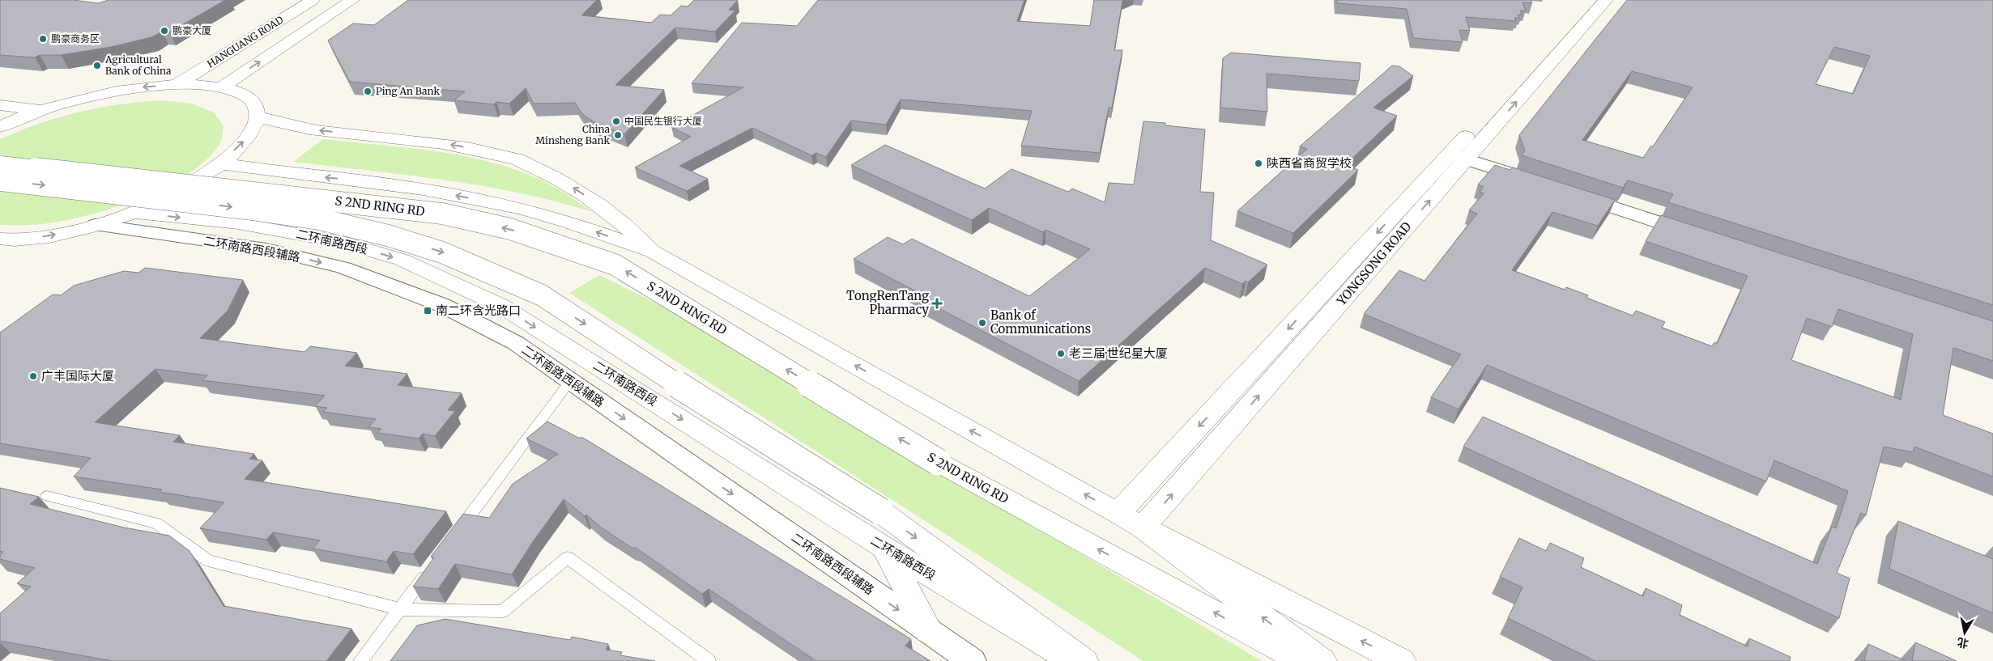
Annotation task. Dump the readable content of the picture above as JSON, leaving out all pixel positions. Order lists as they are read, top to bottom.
{
  "streets": {
    "main road": [
      "HANGUANG ROAD",
      "S 2ND RING RD",
      "二环南路西段",
      "YONGSONG ROAD"
    ],
    "street": ["二环南路西段辅路"]
  },
  "one_way": ["二环南路西段辅路"],
  "places": {
    "other": [
      "鹏豪大厦",
      "鹏豪商务区",
      "Agricultural Bank of China",
      "Ping An Bank",
      "中国民生银行大厦",
      "China Minsheng Bank",
      "陕西省商贸学校",
      "Bank of Communications",
      "老三届·世纪星大厦",
      "广丰国际大厦"
    ],
    "health": ["TongRenTang Pharmacy"],
    "transit": ["南二环含光路口"]
  },
  "north": "bottom"
}
